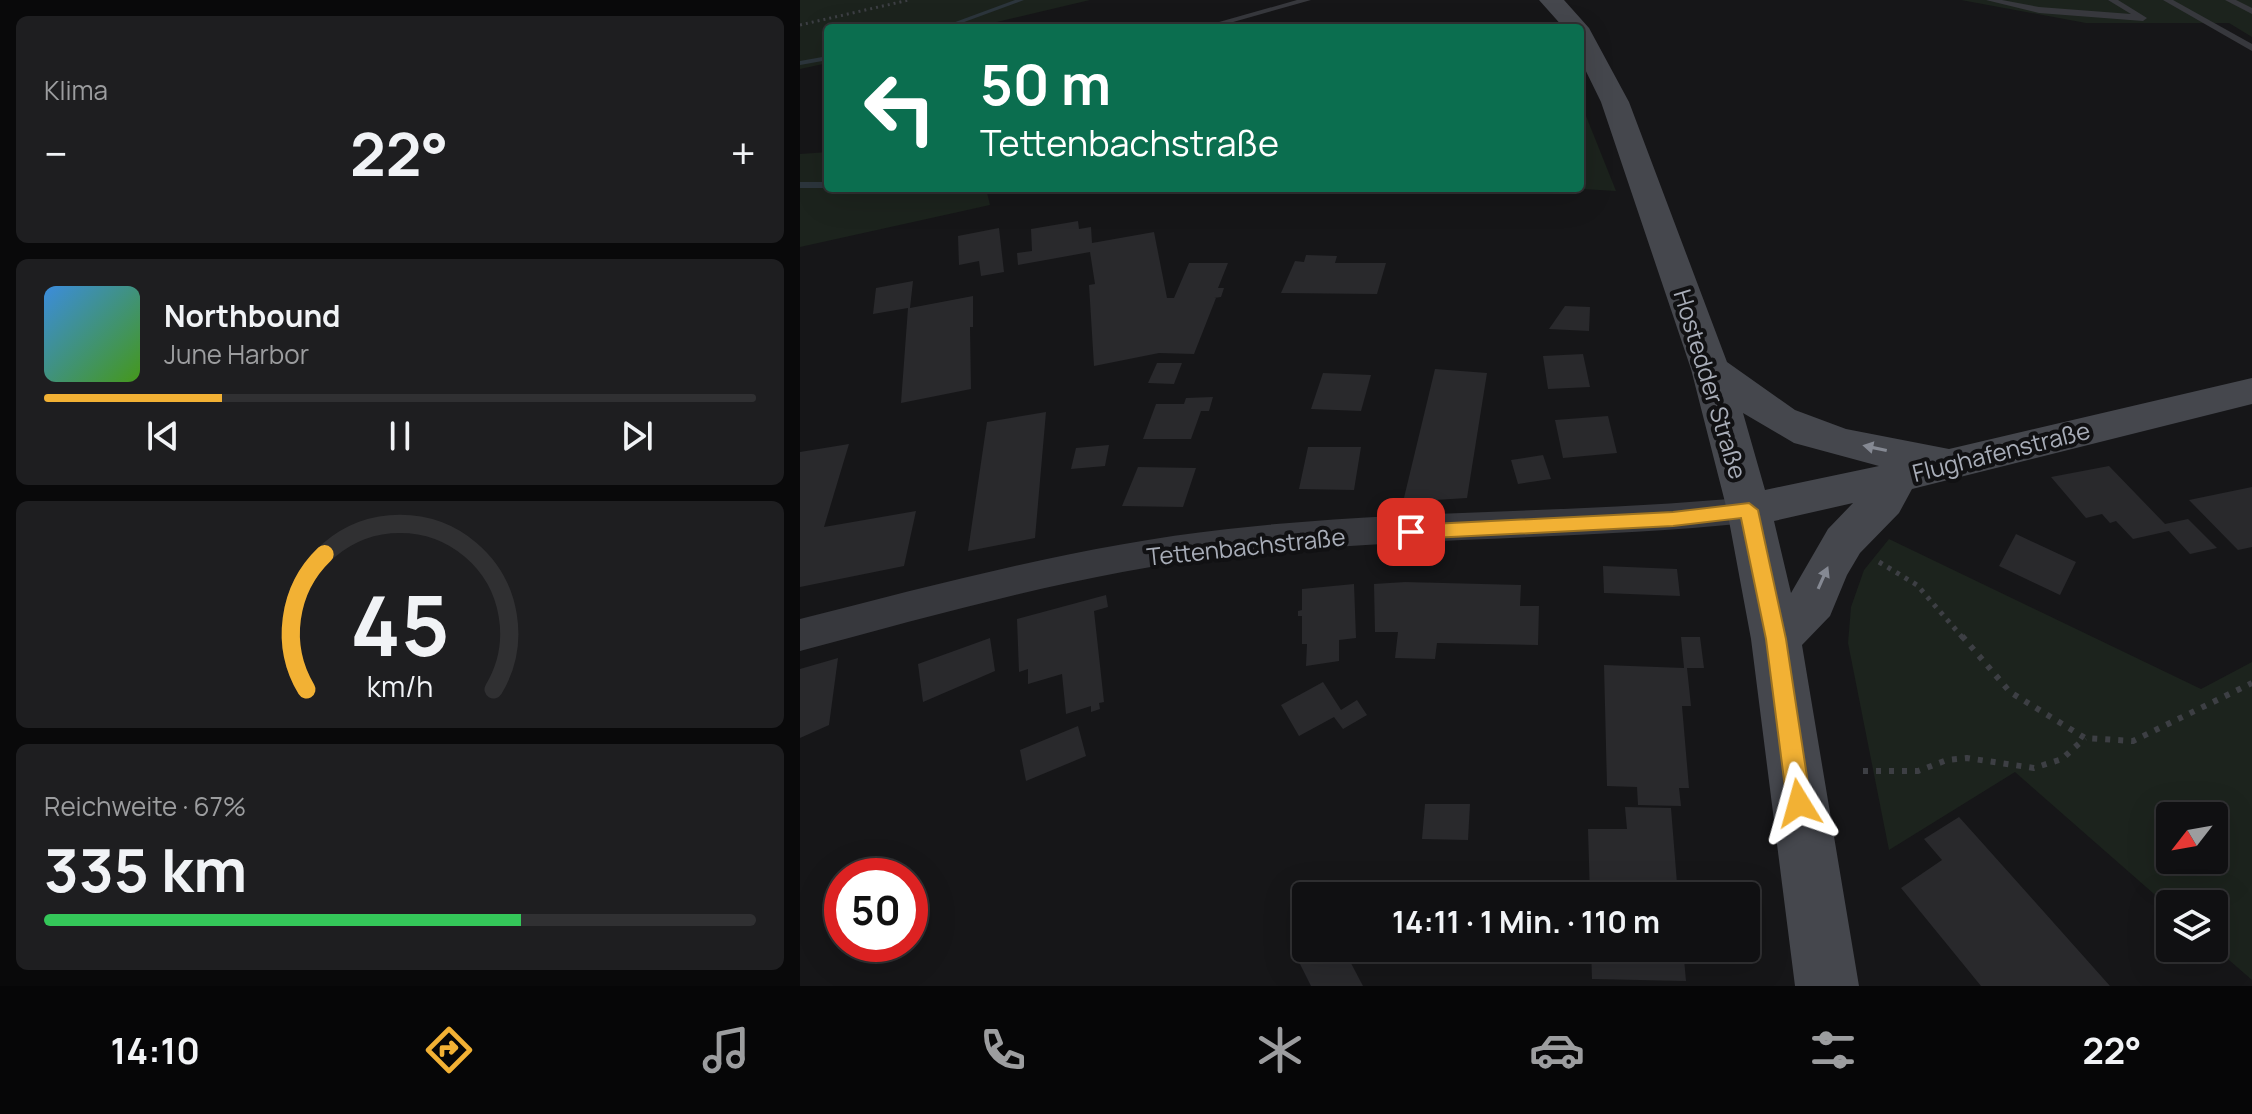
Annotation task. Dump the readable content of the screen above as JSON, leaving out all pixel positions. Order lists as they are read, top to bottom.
{
  "streets": {
    "main road": ["Hostedder Straße", "Flughafenstraße"],
    "street": ["Tettenbachstraße"]
  },
  "crossings": [
    ["Hostedder Straße", "Flughafenstraße"],
    ["Hostedder Straße", "Tettenbachstraße"],
    ["Flughafenstraße", "Tettenbachstraße"]
  ],
  "north": "bottom left",
  "page": {
    "tile": [
      "Klima",
      ["Reichweite · 67%", "335 km"]
    ],
    "turn": ["50 m", "Tettenbachstraße"],
    "heat": ["−", "22°", "+"],
    "song": ["Northbound", "June Harbor"],
    "limit": "50",
    "trip": "14:11 · 1 Min. · 110 m",
    "tabs": ["14:10", "22°"],
    "gauge": ["45", "km/h"]
  }
}
